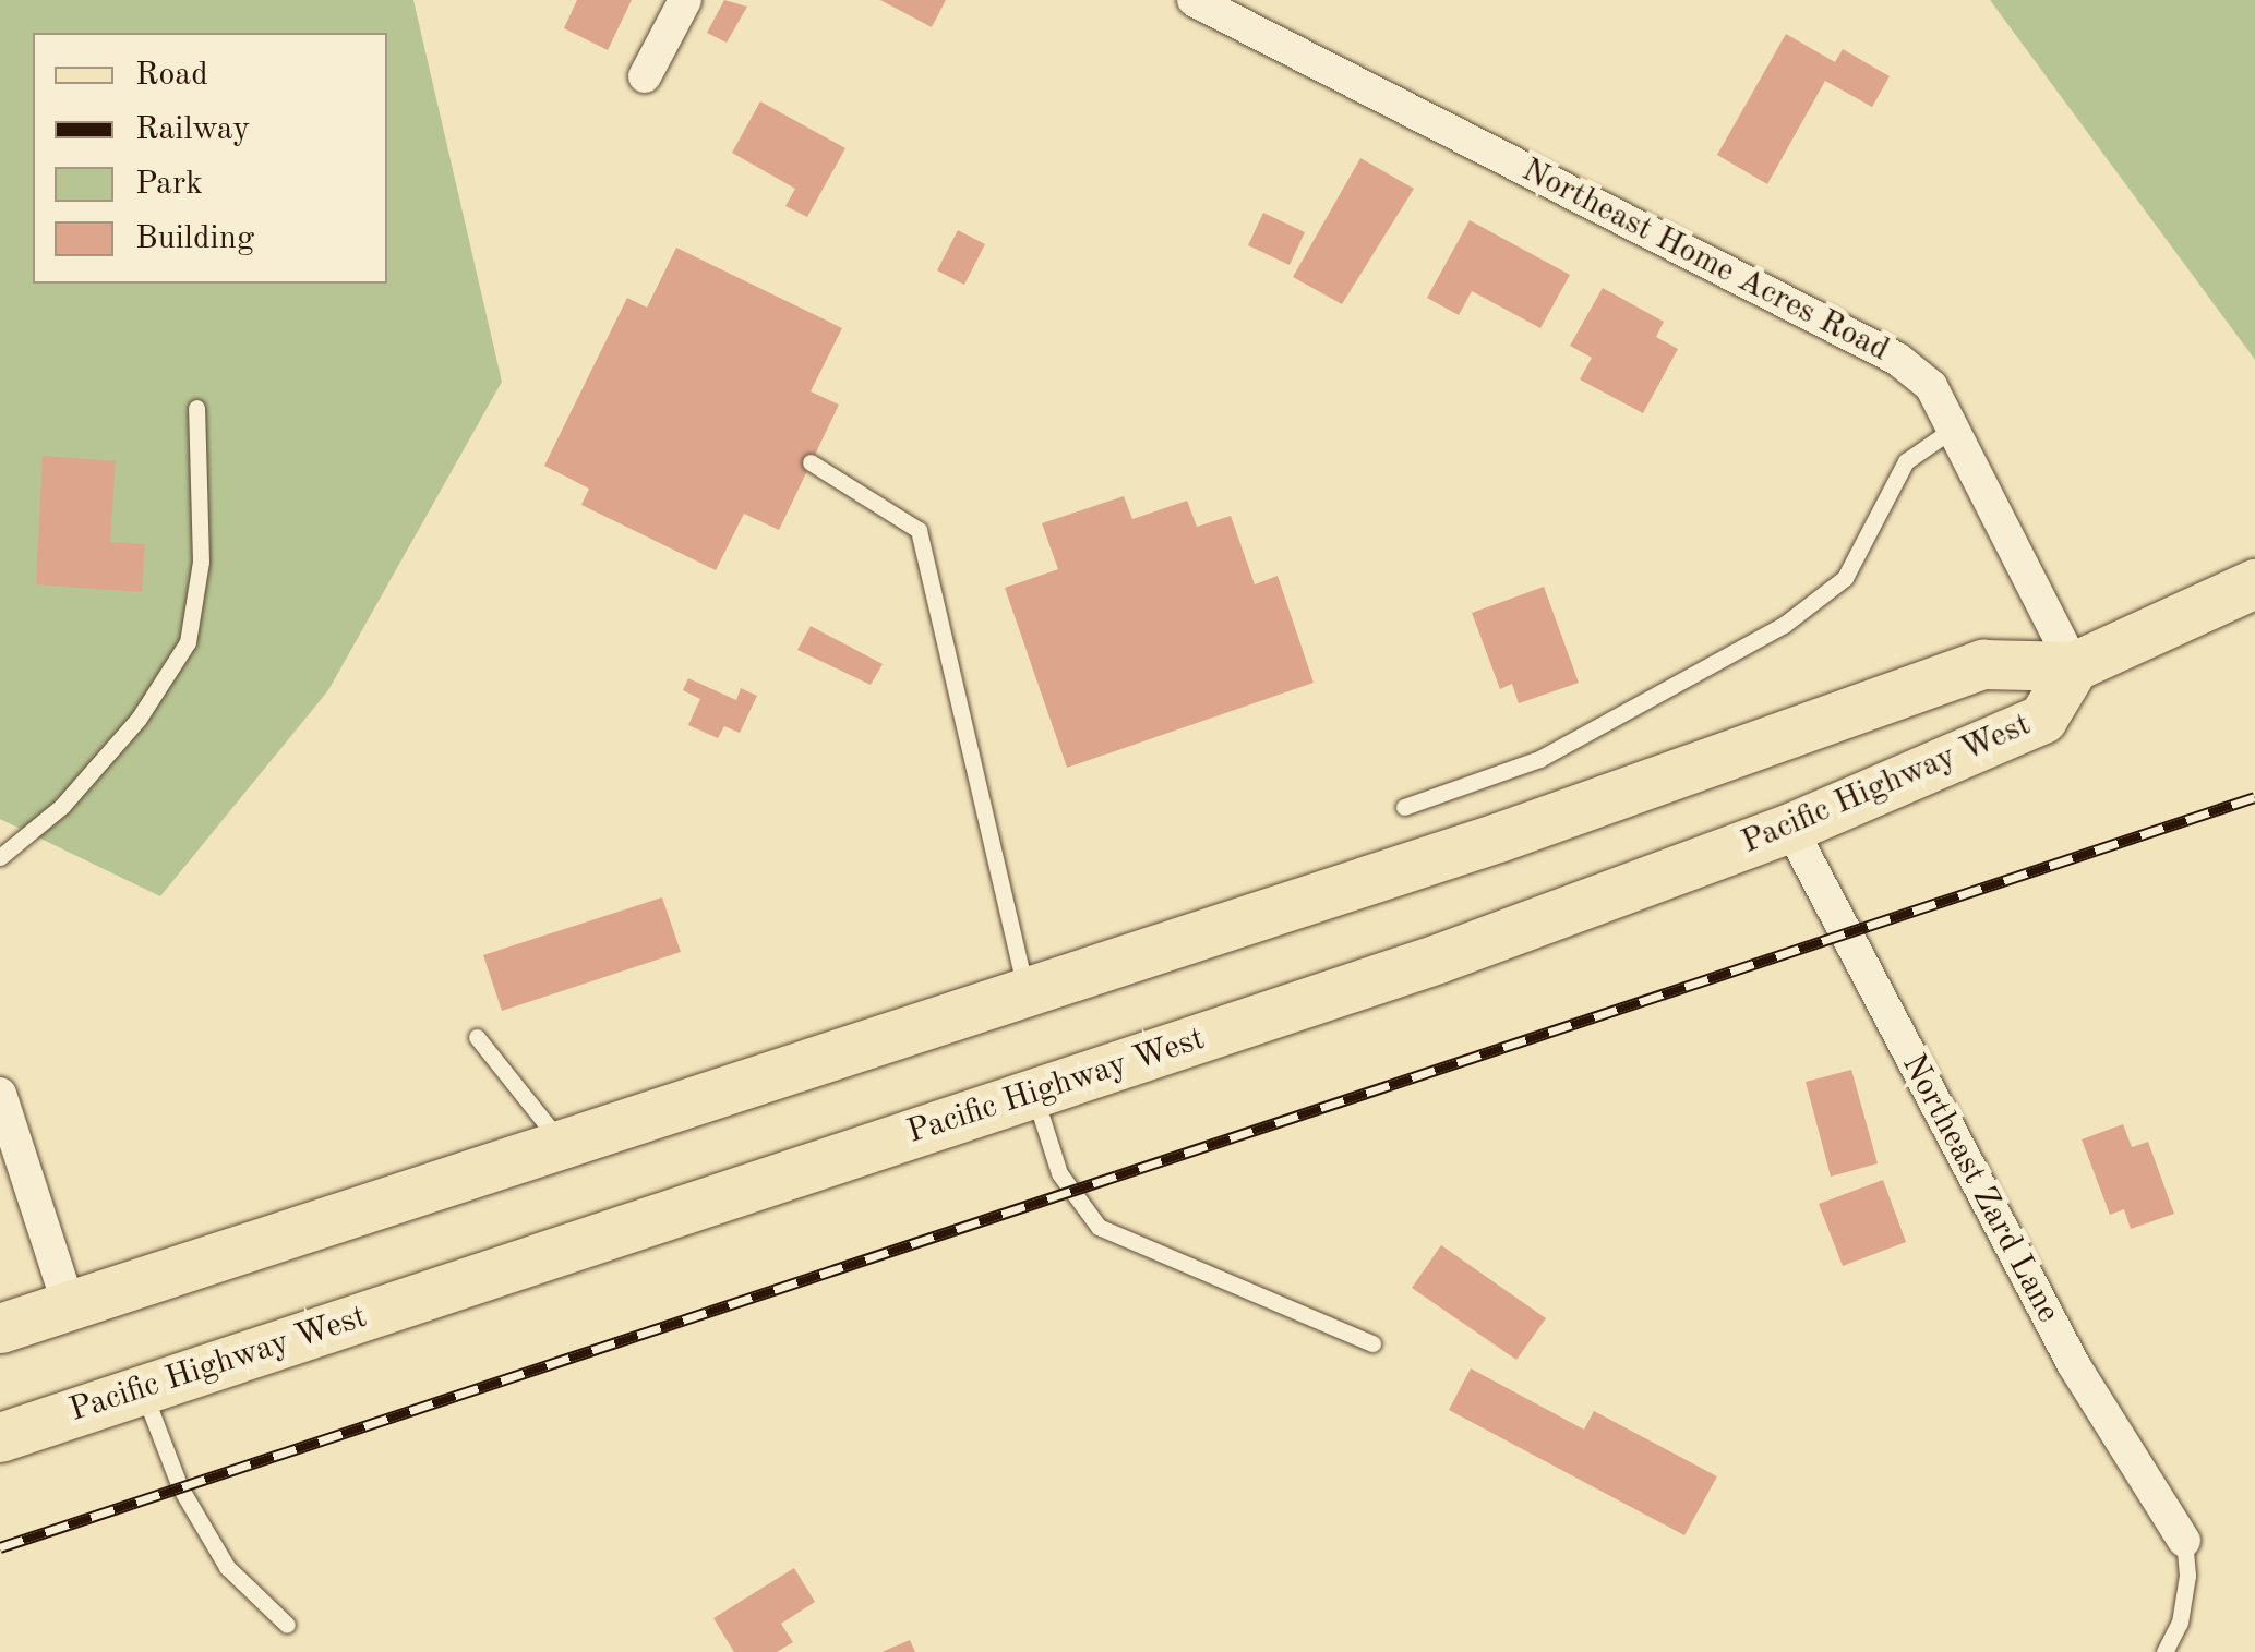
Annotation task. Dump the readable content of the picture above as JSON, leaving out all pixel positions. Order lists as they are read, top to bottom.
{
  "streets": {
    "main road": ["Pacific Highway West"],
    "street": ["Northeast Home Acres Road", "Northeast Zard Lane"]
  },
  "crossings": [
    ["Northeast Home Acres Road", "Pacific Highway West"],
    ["Pacific Highway West", "Northeast Zard Lane"]
  ],
  "legend": [
    "Road",
    "Railway",
    "Park",
    "Building"
  ]
}
